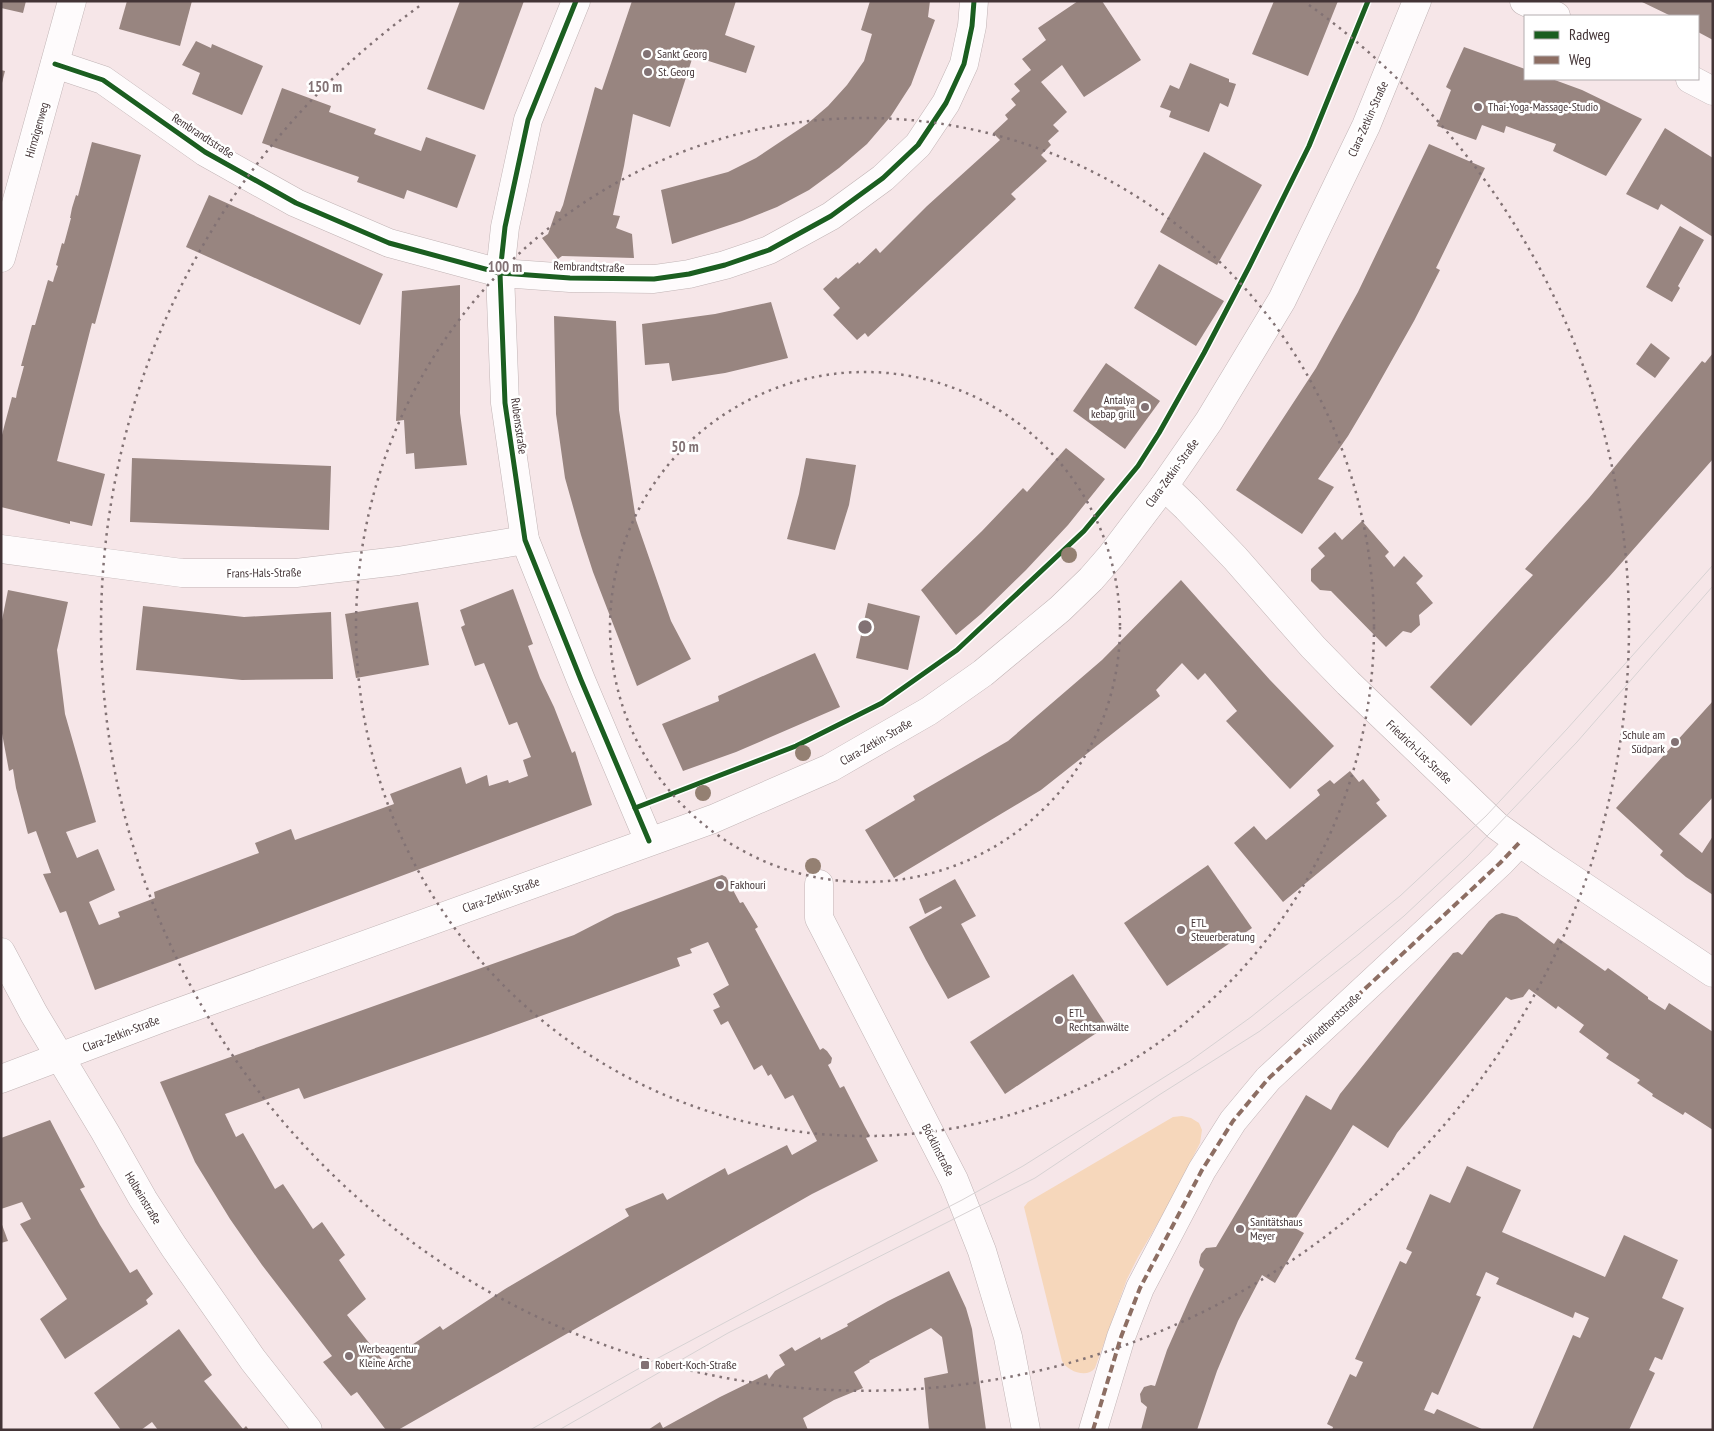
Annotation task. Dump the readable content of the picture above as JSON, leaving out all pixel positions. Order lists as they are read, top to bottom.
{
  "streets": {
    "street": [
      "Clara-Zetkin-Straße",
      "Hirnzigenweg",
      "Rembrandtstraße",
      "Rubensstraße",
      "Frans-Hals-Straße",
      "Friedrich-List-Straße",
      "Windthorststraße",
      "Böcklinstraße",
      "Holbeinstraße"
    ]
  },
  "crossings": [
    ["Clara-Zetkin-Straße", "Rubensstraße"],
    ["Clara-Zetkin-Straße", "Friedrich-List-Straße"],
    ["Clara-Zetkin-Straße", "Holbeinstraße"],
    ["Hirnzigenweg", "Rembrandtstraße"],
    ["Rembrandtstraße", "Rubensstraße"],
    ["Rubensstraße", "Frans-Hals-Straße"],
    ["Friedrich-List-Straße", "Windthorststraße"]
  ],
  "places": {
    "other": [
      "Sankt Georg",
      "St. Georg",
      "Thai-Yoga-Massage-Studio",
      "Antalya kebap grill",
      "Schule am Südpark",
      "Fakhouri",
      "ETL Steuerberatung",
      "ETL Rechtsanwälte",
      "Sanitätshaus Meyer",
      "Werbeagentur Kleine Arche"
    ],
    "transit": ["Robert-Koch-Straße"]
  },
  "legend": ["Radweg", "Weg"],
  "rings": ["150 m", "100 m", "50 m"]
}
